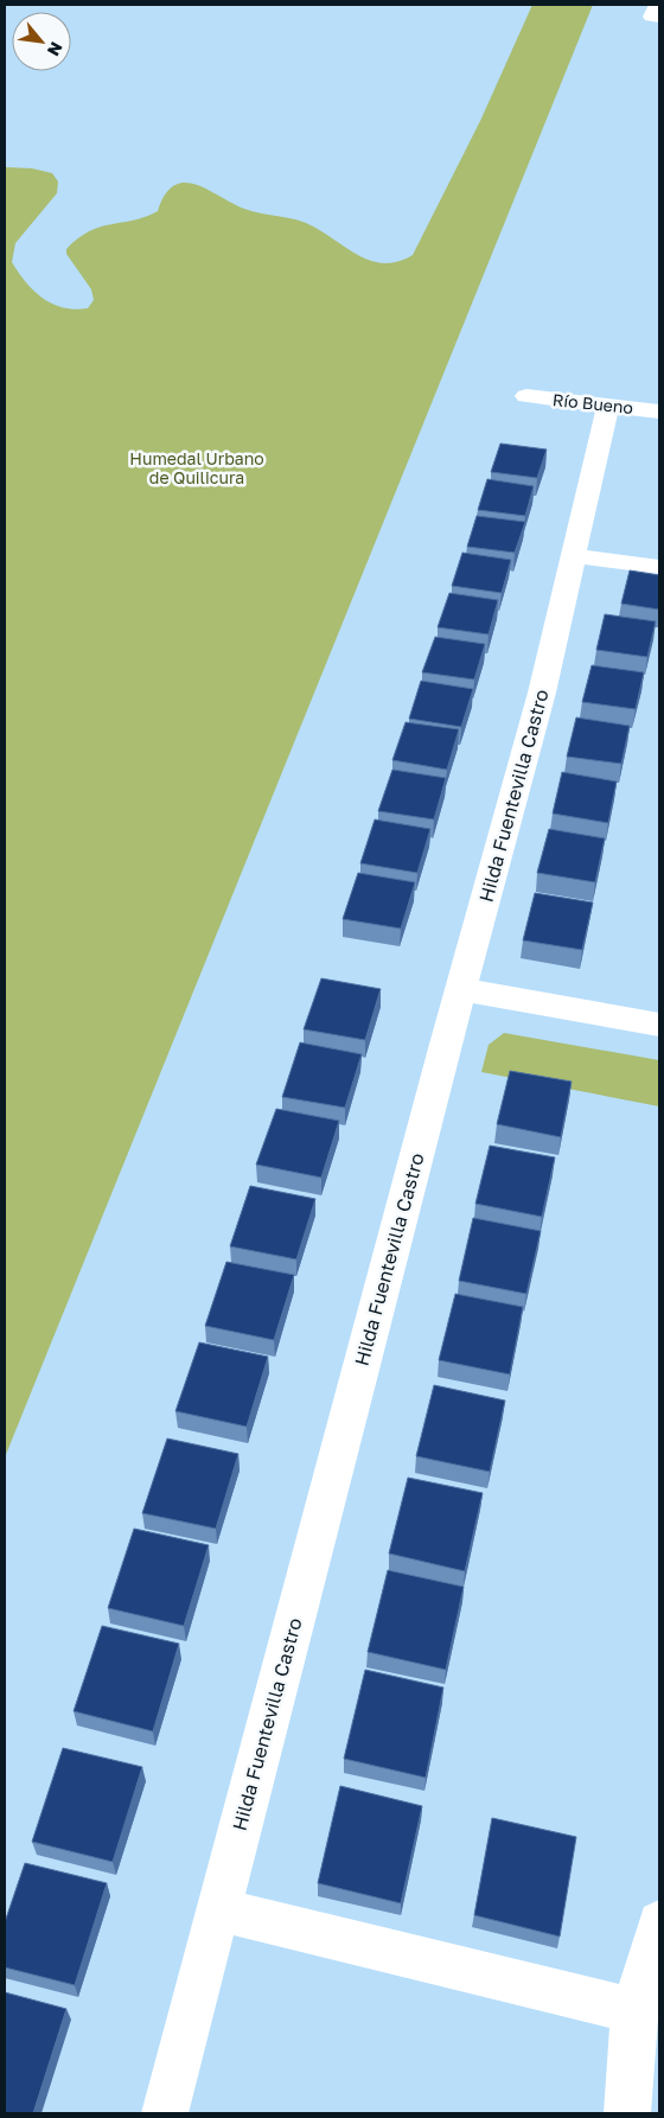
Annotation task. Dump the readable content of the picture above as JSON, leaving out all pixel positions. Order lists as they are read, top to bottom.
{
  "streets": {
    "street": ["Río Bueno", "Hilda Fuentevilla Castro"]
  },
  "crossings": [
    ["Río Bueno", "Hilda Fuentevilla Castro"]
  ],
  "parks": ["Humedal Urbano de Quilicura"],
  "north": "bottom right"
}
